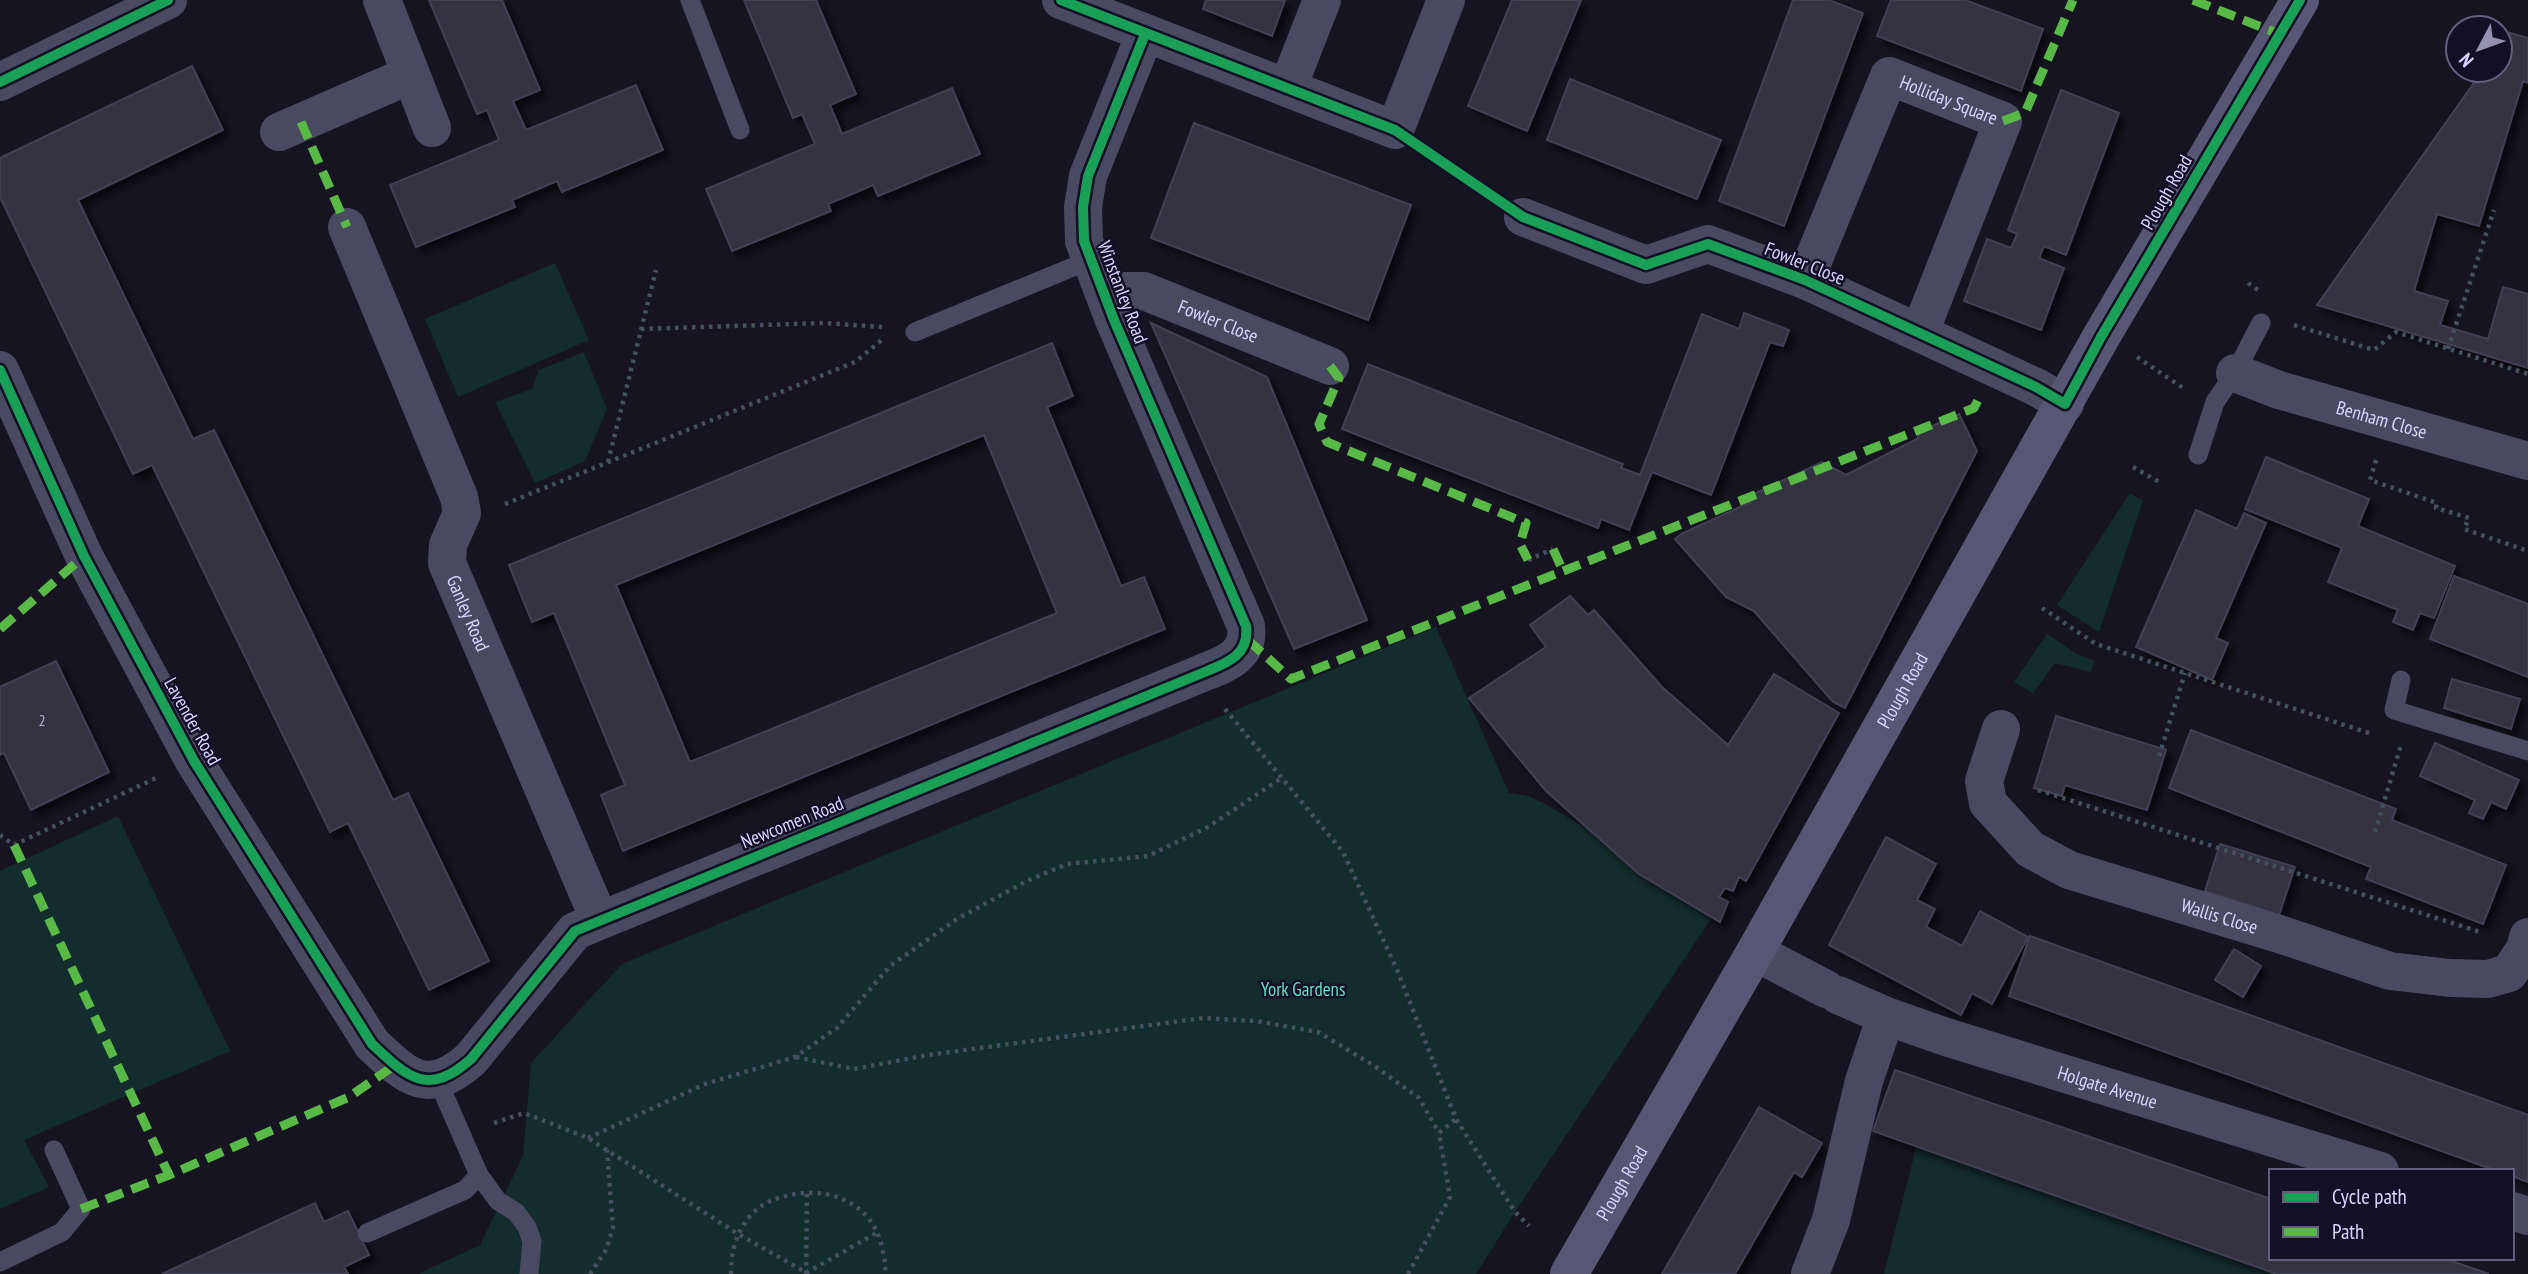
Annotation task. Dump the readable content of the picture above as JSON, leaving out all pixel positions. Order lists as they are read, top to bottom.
{
  "streets": {
    "street": [
      "Holliday Square",
      "Plough Road",
      "Fowler Close",
      "Winstanley Road",
      "Benham Close",
      "Ganley Road",
      "Lavender Road",
      "Newcomen Road",
      "Wallis Close",
      "Holgate Avenue"
    ]
  },
  "crossings": [
    ["Holliday Square", "Fowler Close"],
    ["Plough Road", "Fowler Close"],
    ["Plough Road", "Holgate Avenue"],
    ["Fowler Close", "Winstanley Road"],
    ["Winstanley Road", "Newcomen Road"],
    ["Ganley Road", "Newcomen Road"],
    ["Lavender Road", "Newcomen Road"]
  ],
  "parks": ["York Gardens"],
  "house_numbers": ["2"],
  "legend": ["Cycle path", "Path"],
  "north": "bottom left"
}
